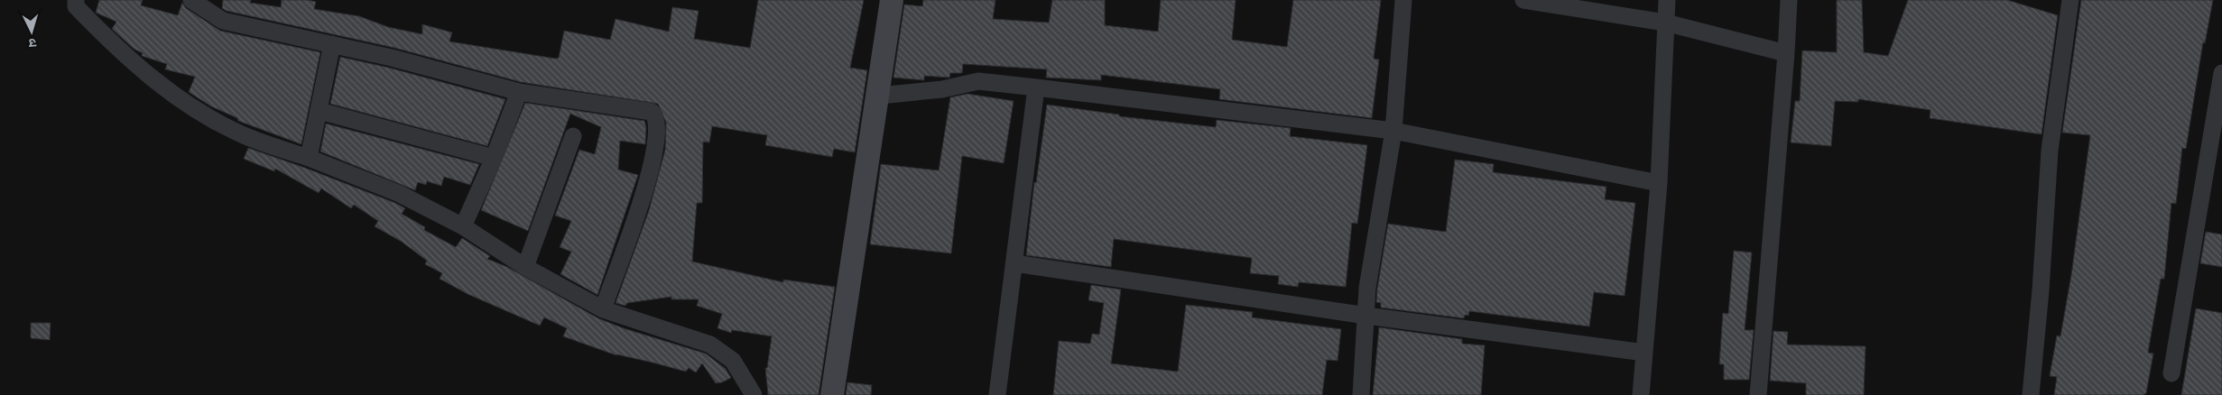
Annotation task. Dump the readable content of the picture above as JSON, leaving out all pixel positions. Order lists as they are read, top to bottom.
{
  "north": "bottom"
}
